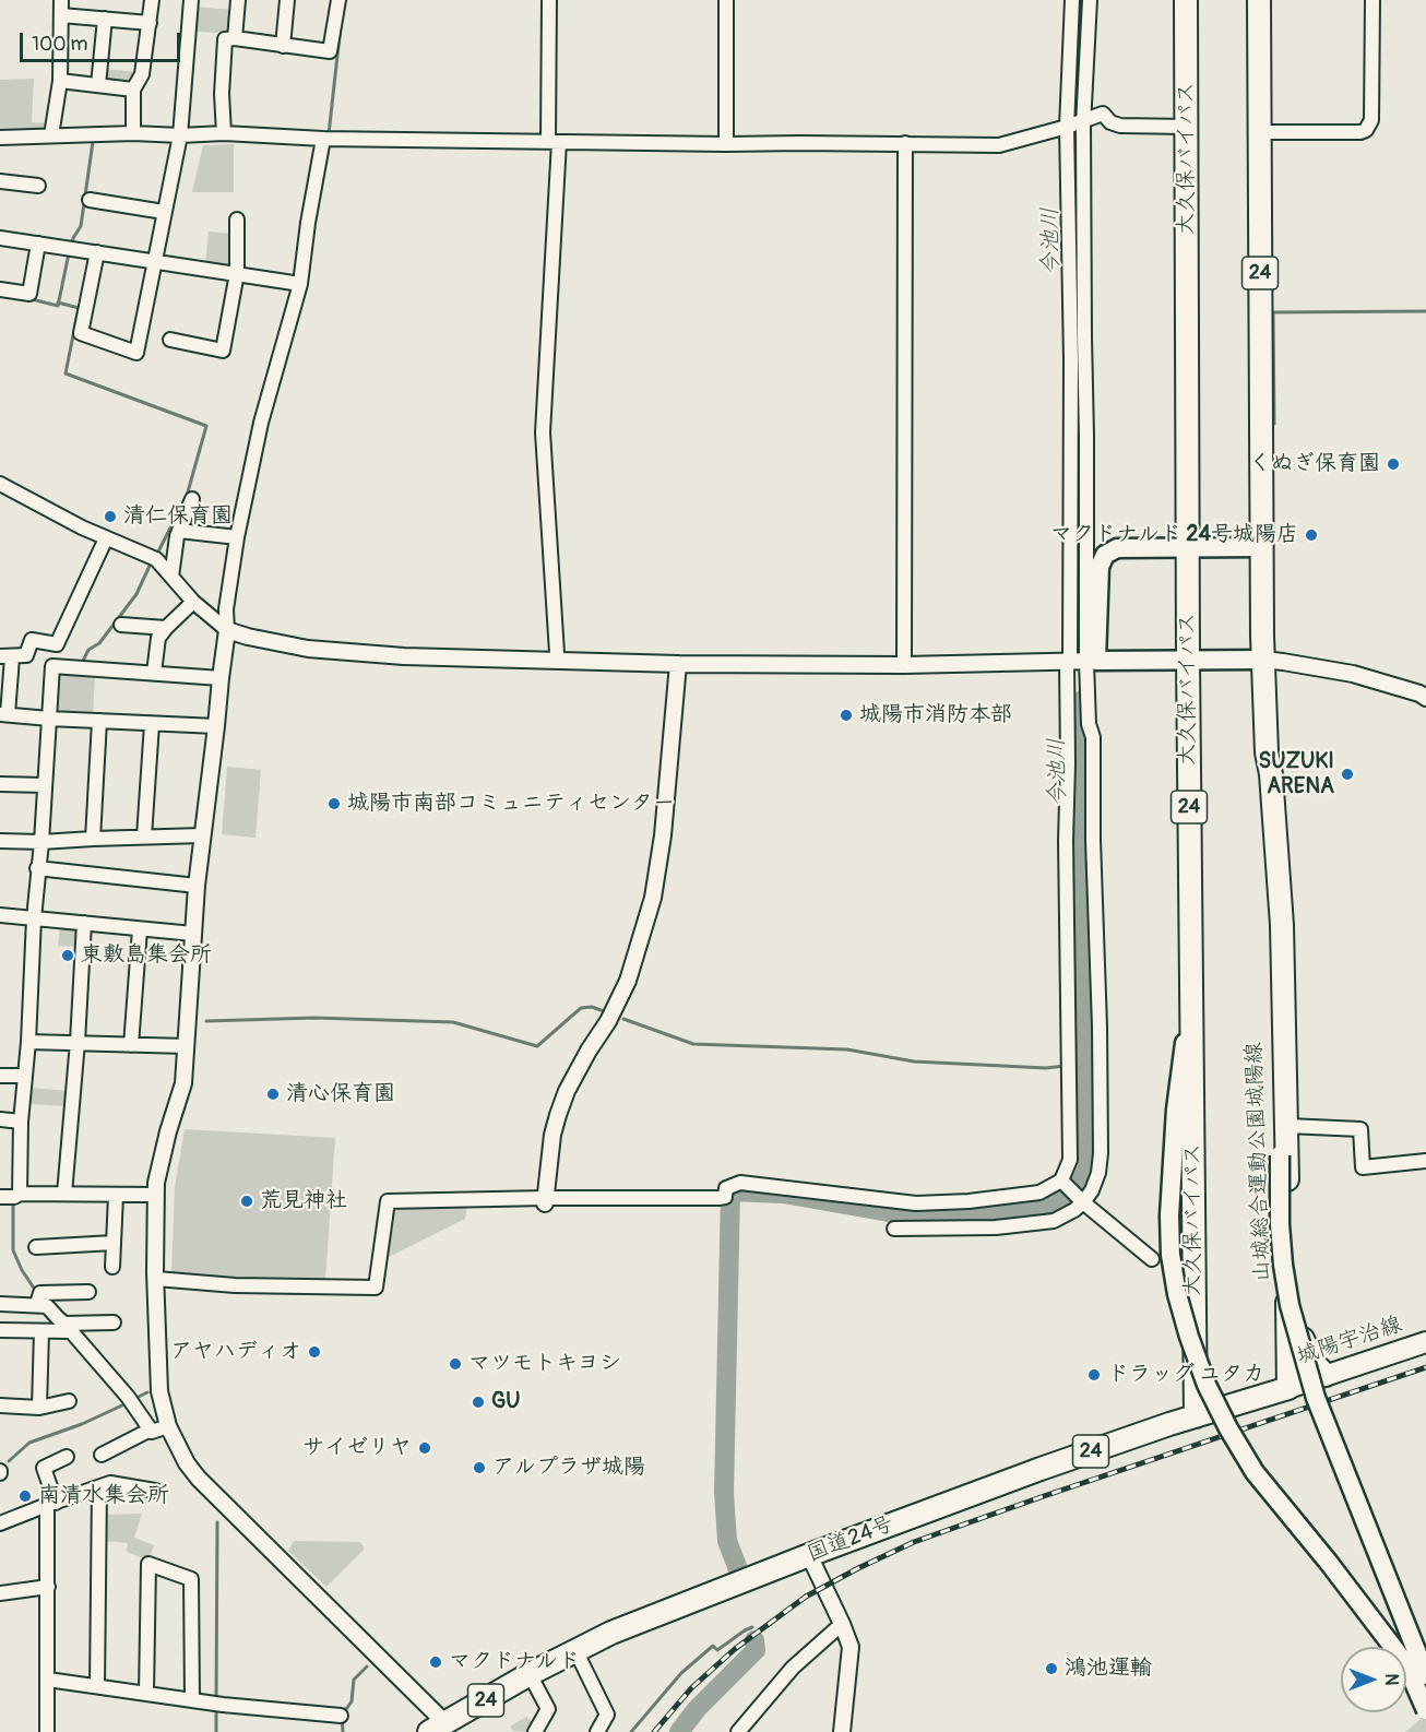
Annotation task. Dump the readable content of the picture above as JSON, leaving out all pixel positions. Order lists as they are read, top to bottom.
{
  "streets": {
    "highway": ["大久保バイパス", "24", "国道24号"],
    "main road": ["山城総合運動公園城陽線", "城陽宇治線"]
  },
  "crossings": [
    ["大久保バイパス", "国道24号"],
    ["24", "山城総合運動公園城陽線"],
    ["24", "城陽宇治線"],
    ["24", "国道24号"],
    ["城陽宇治線", "国道24号"]
  ],
  "water": ["今池川"],
  "places": [
    "くぬぎ保育園",
    "清仁保育園",
    "マクドナルド 24号城陽店",
    "城陽市消防本部",
    "SUZUKI ARENA",
    "城陽市南部コミュニティセンター",
    "東敷島集会所",
    "清心保育園",
    "荒見神社",
    "アヤハディオ",
    "マツモトキヨシ",
    "ドラッグ ユタカ",
    "GU",
    "サイゼリヤ",
    "アルプラザ城陽",
    "南清水集会所",
    "マクドナルド",
    "鴻池運輸"
  ],
  "scale_bar": "100 m",
  "north": "right"
}
